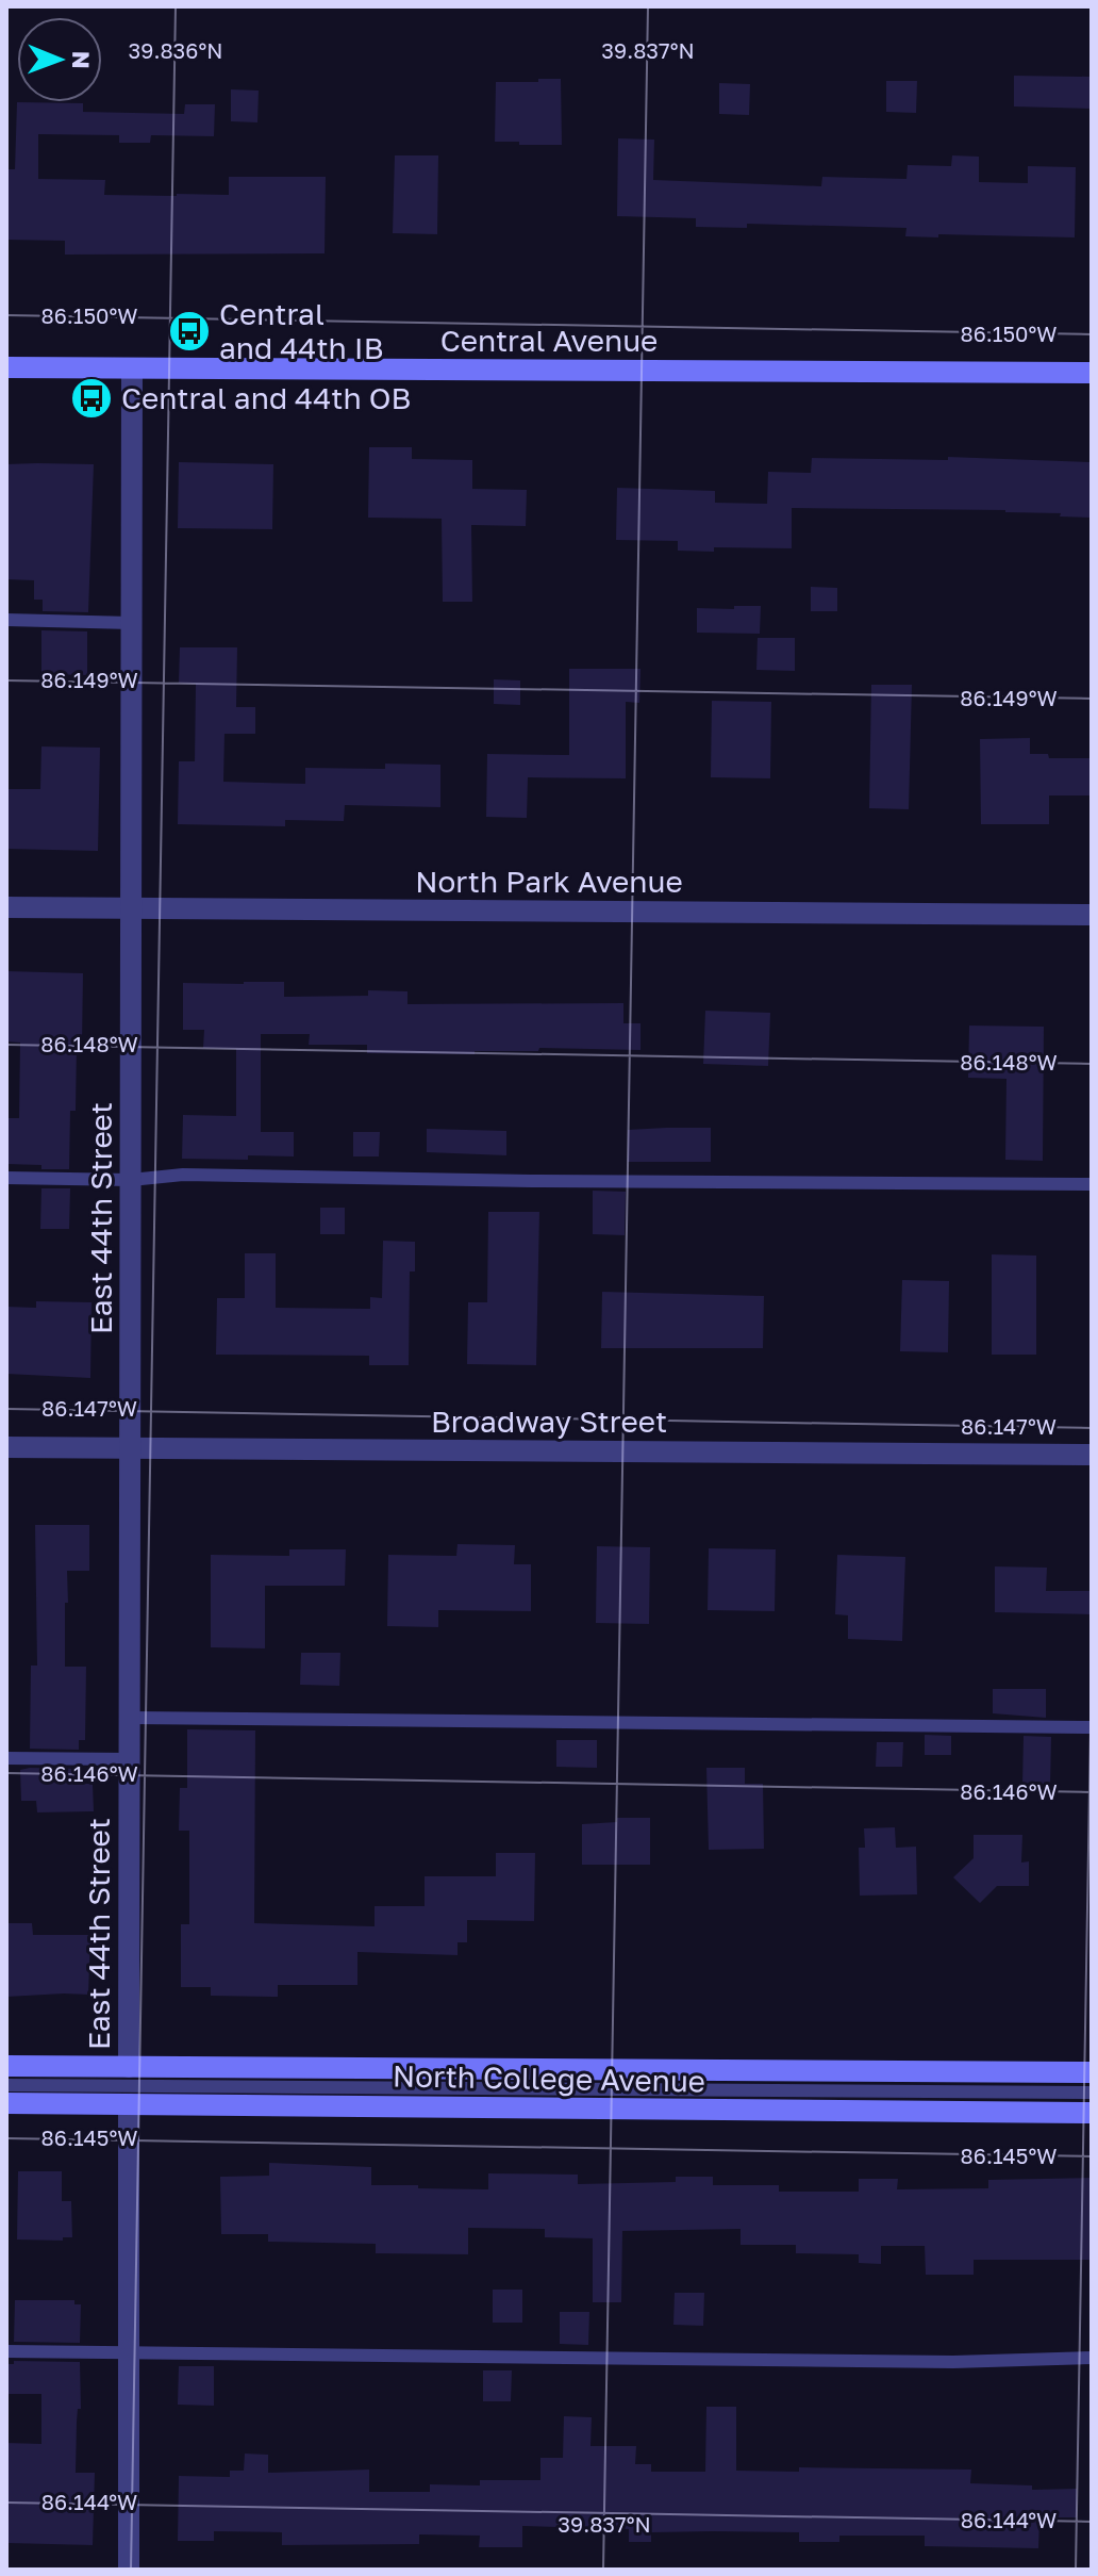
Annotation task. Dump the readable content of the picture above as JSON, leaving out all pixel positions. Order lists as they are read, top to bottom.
{
  "streets": {
    "main road": ["Central Avenue", "North College Avenue"],
    "street": ["North Park Avenue", "East 44th Street", "Broadway Street"]
  },
  "crossings": [
    ["Central Avenue", "East 44th Street"],
    ["North Park Avenue", "East 44th Street"],
    ["East 44th Street", "Broadway Street"],
    ["East 44th Street", "North College Avenue"]
  ],
  "places": {
    "bus stop": ["Central and 44th IB", "Central and 44th OB"]
  },
  "north": "right",
  "coordinates": [
    "39.836°N",
    "39.837°N",
    "86.150°W",
    "86.149°W",
    "86.148°W",
    "86.147°W",
    "86.146°W",
    "86.145°W",
    "86.144°W"
  ]
}
